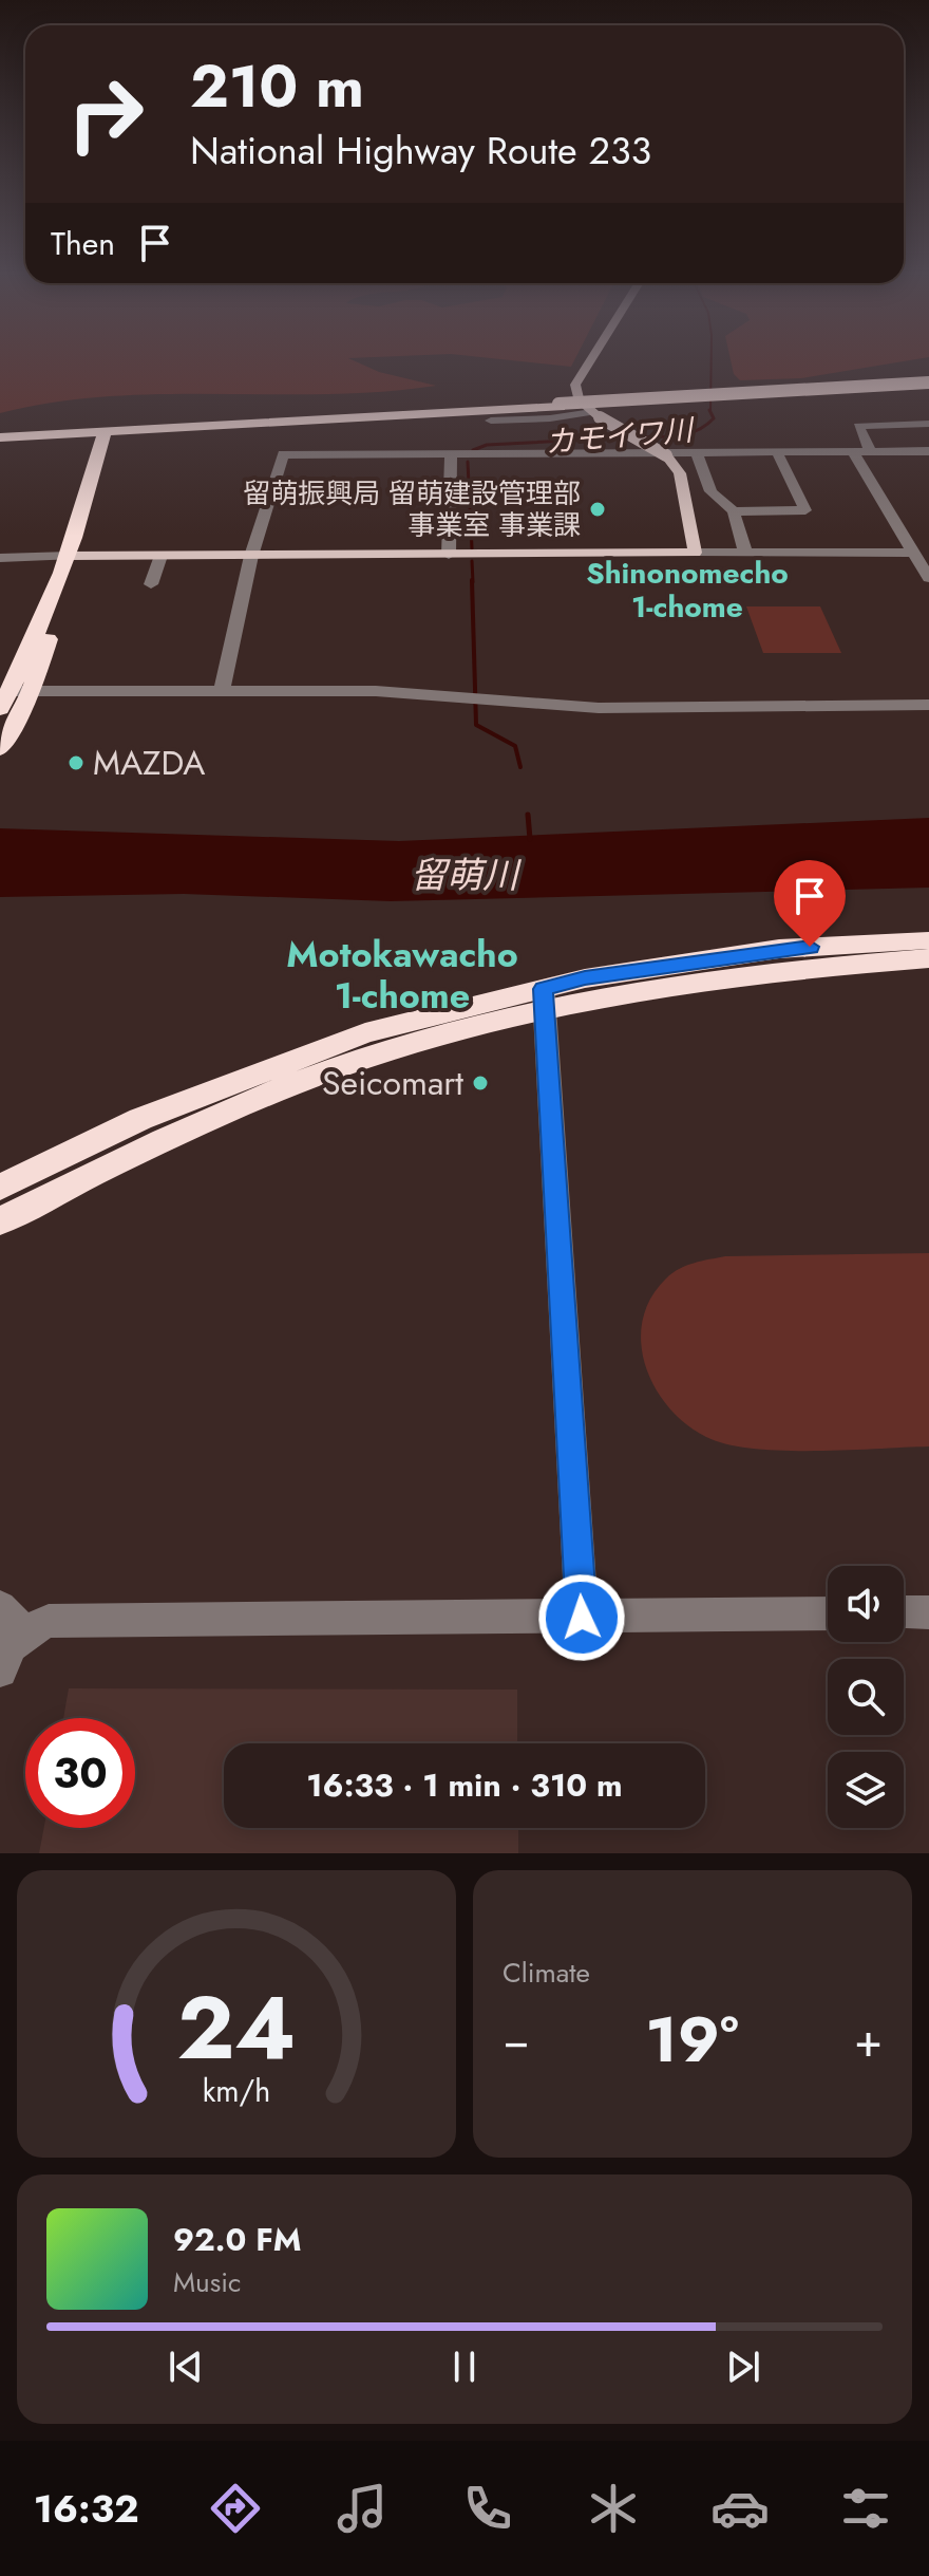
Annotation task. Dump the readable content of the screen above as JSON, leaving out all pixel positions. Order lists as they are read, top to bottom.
{
  "districts": ["Shinonomecho 1-chome", "Motokawacho 1-chome"],
  "water": ["カモイワ川", "留萌川"],
  "places": ["留萌振興局 留萌建設管理部 事業室 事業課", "MAZDA", "Seicomart"],
  "page": {
    "turn": ["210 m", "National Highway Route 233"],
    "then": "Then",
    "limit": "30",
    "trip": "16:33 · 1 min · 310 m",
    "tile": "Climate",
    "heat": ["−", "19°", "+"],
    "song": ["92.0 FM", "Music"],
    "tabs": "16:32",
    "gauge": ["24", "km/h"]
  }
}
